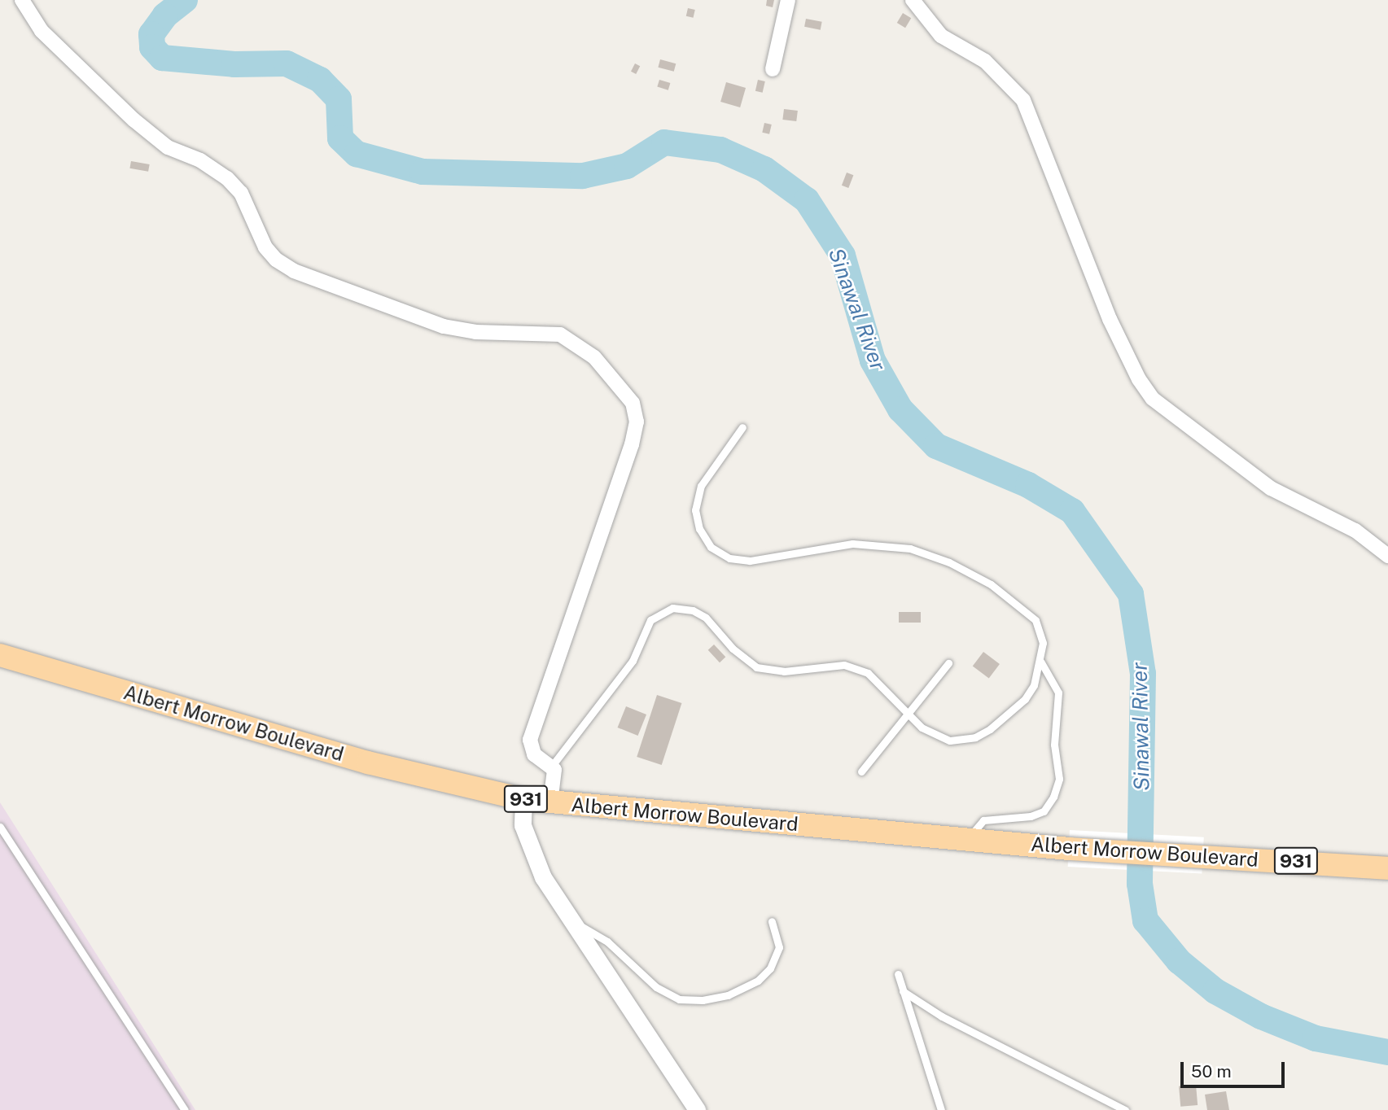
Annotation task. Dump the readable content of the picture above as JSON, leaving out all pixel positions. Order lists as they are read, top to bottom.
{
  "streets": {
    "main road": ["Albert Morrow Boulevard", "931"]
  },
  "water": ["Sinawal River"],
  "scale_bar": "50 m"
}
